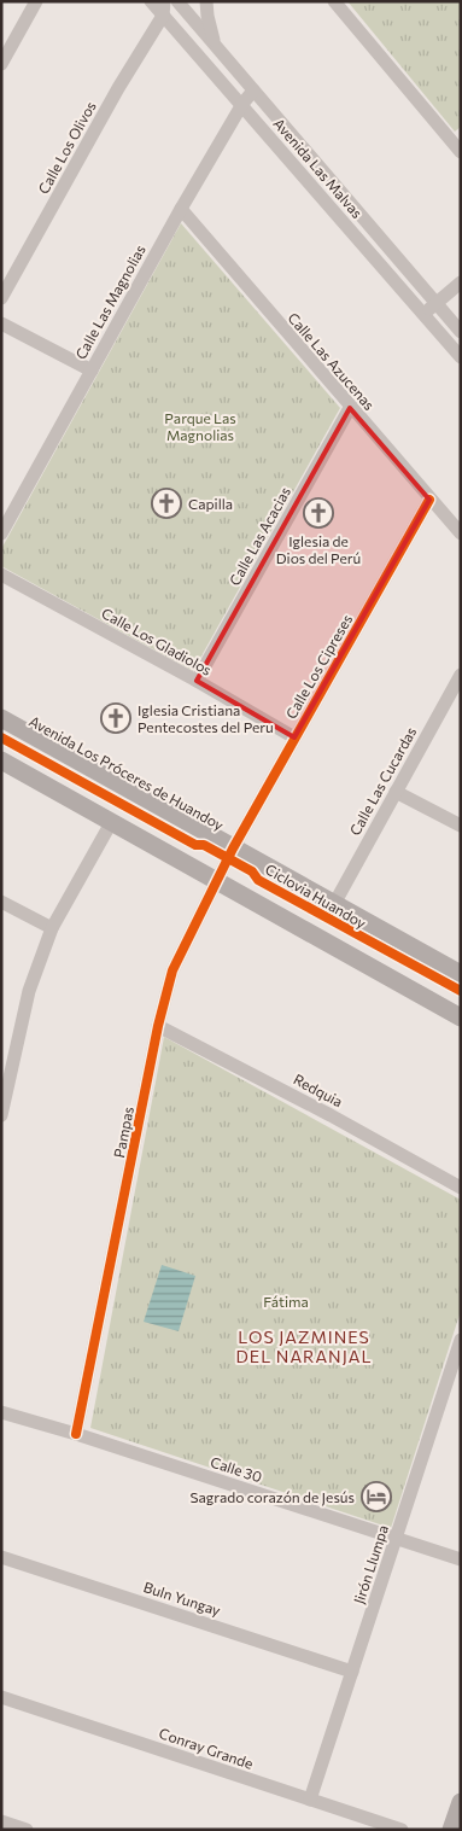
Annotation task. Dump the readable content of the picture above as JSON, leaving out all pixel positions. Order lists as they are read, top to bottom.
{
  "streets": {
    "main road": ["Avenida Los Próceres de Huandoy"],
    "street": [
      "Calle Los Olivos",
      "Avenida Las Malvas",
      "Calle Las Magnolias",
      "Calle Las Azucenas",
      "Calle Las Acacias",
      "Calle Los Gladiolos",
      "Calle Los Cipreses",
      "Calle Las Cucardas",
      "Redquia",
      "Pampas",
      "Calle 30",
      "Jirón Llumpa",
      "Buln Yungay",
      "Conray Grande"
    ],
    "cycle path": ["Ciclovia Huandoy"]
  },
  "crossings": [
    ["Calle Los Olivos", "Avenida Las Malvas"],
    ["Avenida Las Malvas", "Calle Las Magnolias"],
    ["Calle Las Magnolias", "Calle Las Azucenas"],
    ["Calle Las Azucenas", "Calle Las Acacias"],
    ["Calle Las Azucenas", "Calle Los Cipreses"],
    ["Calle Las Acacias", "Calle Los Gladiolos"],
    ["Calle Los Gladiolos", "Calle Los Cipreses"],
    ["Calle Los Cipreses", "Avenida Los Próceres de Huandoy"],
    ["Calle Los Cipreses", "Pampas"],
    ["Avenida Los Próceres de Huandoy", "Calle Las Cucardas"],
    ["Avenida Los Próceres de Huandoy", "Pampas"],
    ["Redquia", "Pampas"],
    ["Pampas", "Calle 30"],
    ["Calle 30", "Jirón Llumpa"],
    ["Jirón Llumpa", "Buln Yungay"],
    ["Jirón Llumpa", "Conray Grande"]
  ],
  "districts": ["LOS JAZMINES DEL NARANJAL"],
  "parks": ["Parque Las Magnolias", "Fátima"],
  "places": {
    "church": ["Capilla", "Iglesia de Dios del Perú", "Iglesia Cristiana Pentecostes del Peru"],
    "hotel": ["Sagrado corazón de Jesús"]
  }
}
